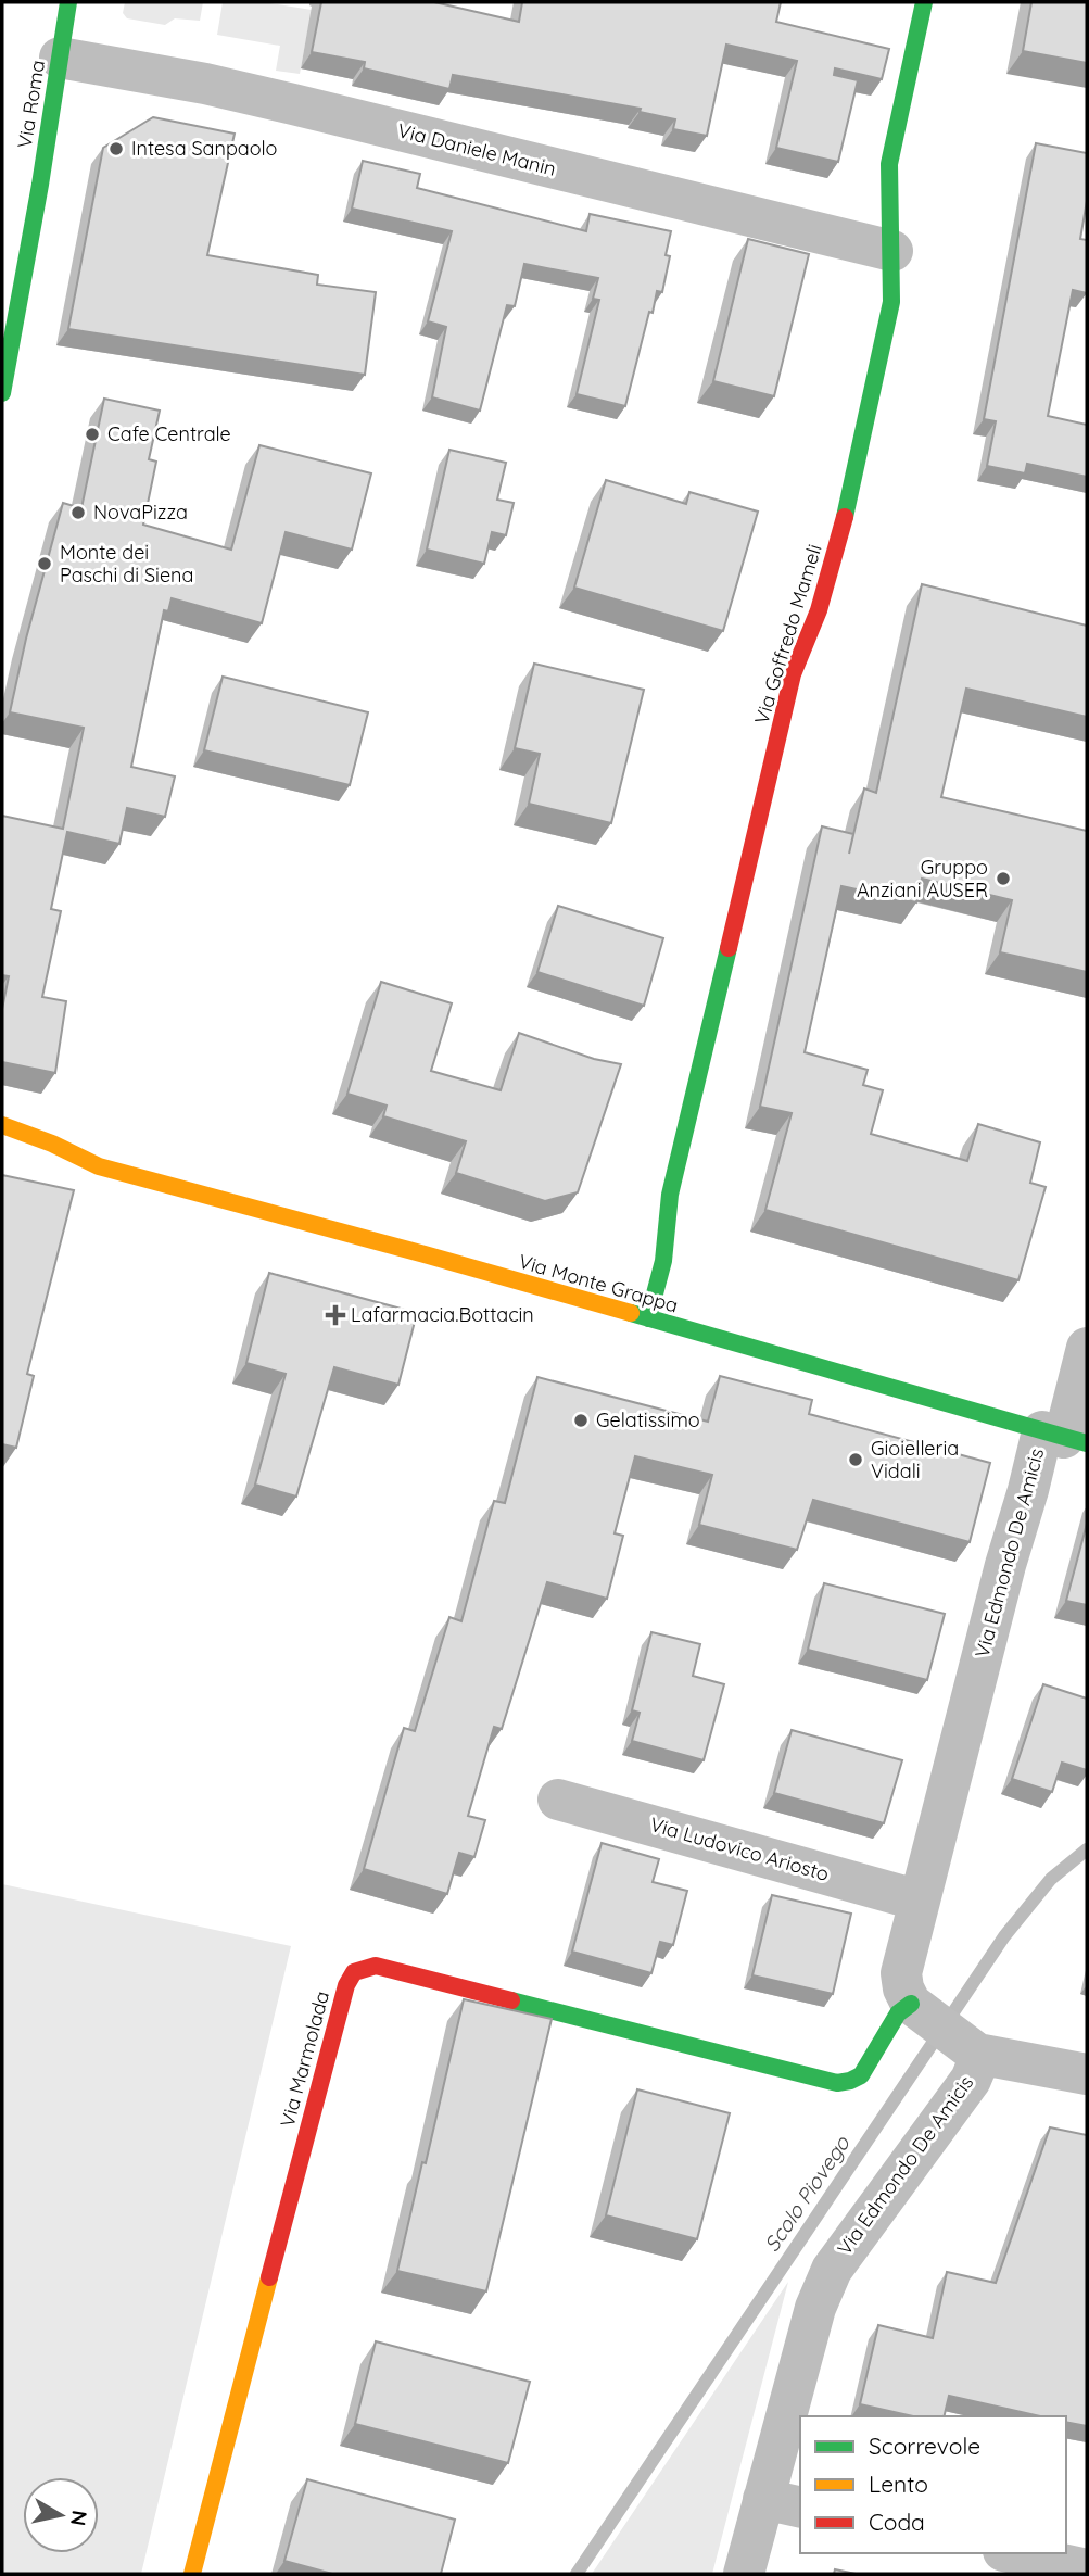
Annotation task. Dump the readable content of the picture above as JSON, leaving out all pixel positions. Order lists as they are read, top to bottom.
{
  "streets": {
    "street": [
      "Via Roma",
      "Via Daniele Manin",
      "Via Goffredo Mameli",
      "Via Monte Grappa",
      "Via Edmondo De Amicis",
      "Via Ludovico Ariosto",
      "Via Marmolada"
    ]
  },
  "crossings": [
    ["Via Roma", "Via Daniele Manin"],
    ["Via Daniele Manin", "Via Goffredo Mameli"],
    ["Via Goffredo Mameli", "Via Monte Grappa"],
    ["Via Monte Grappa", "Via Edmondo De Amicis"],
    ["Via Edmondo De Amicis", "Via Ludovico Ariosto"],
    ["Via Edmondo De Amicis", "Via Marmolada"]
  ],
  "water": ["Scolo Piovego"],
  "places": {
    "other": [
      "Intesa Sanpaolo",
      "Cafe Centrale",
      "NovaPizza",
      "Monte dei Paschi di Siena",
      "Gruppo Anziani AUSER",
      "Gelatissimo",
      "Gioielleria Vidali"
    ],
    "health": ["Lafarmacia.Bottacin"]
  },
  "legend": ["Scorrevole", "Lento", "Coda"],
  "north": "right"
}
